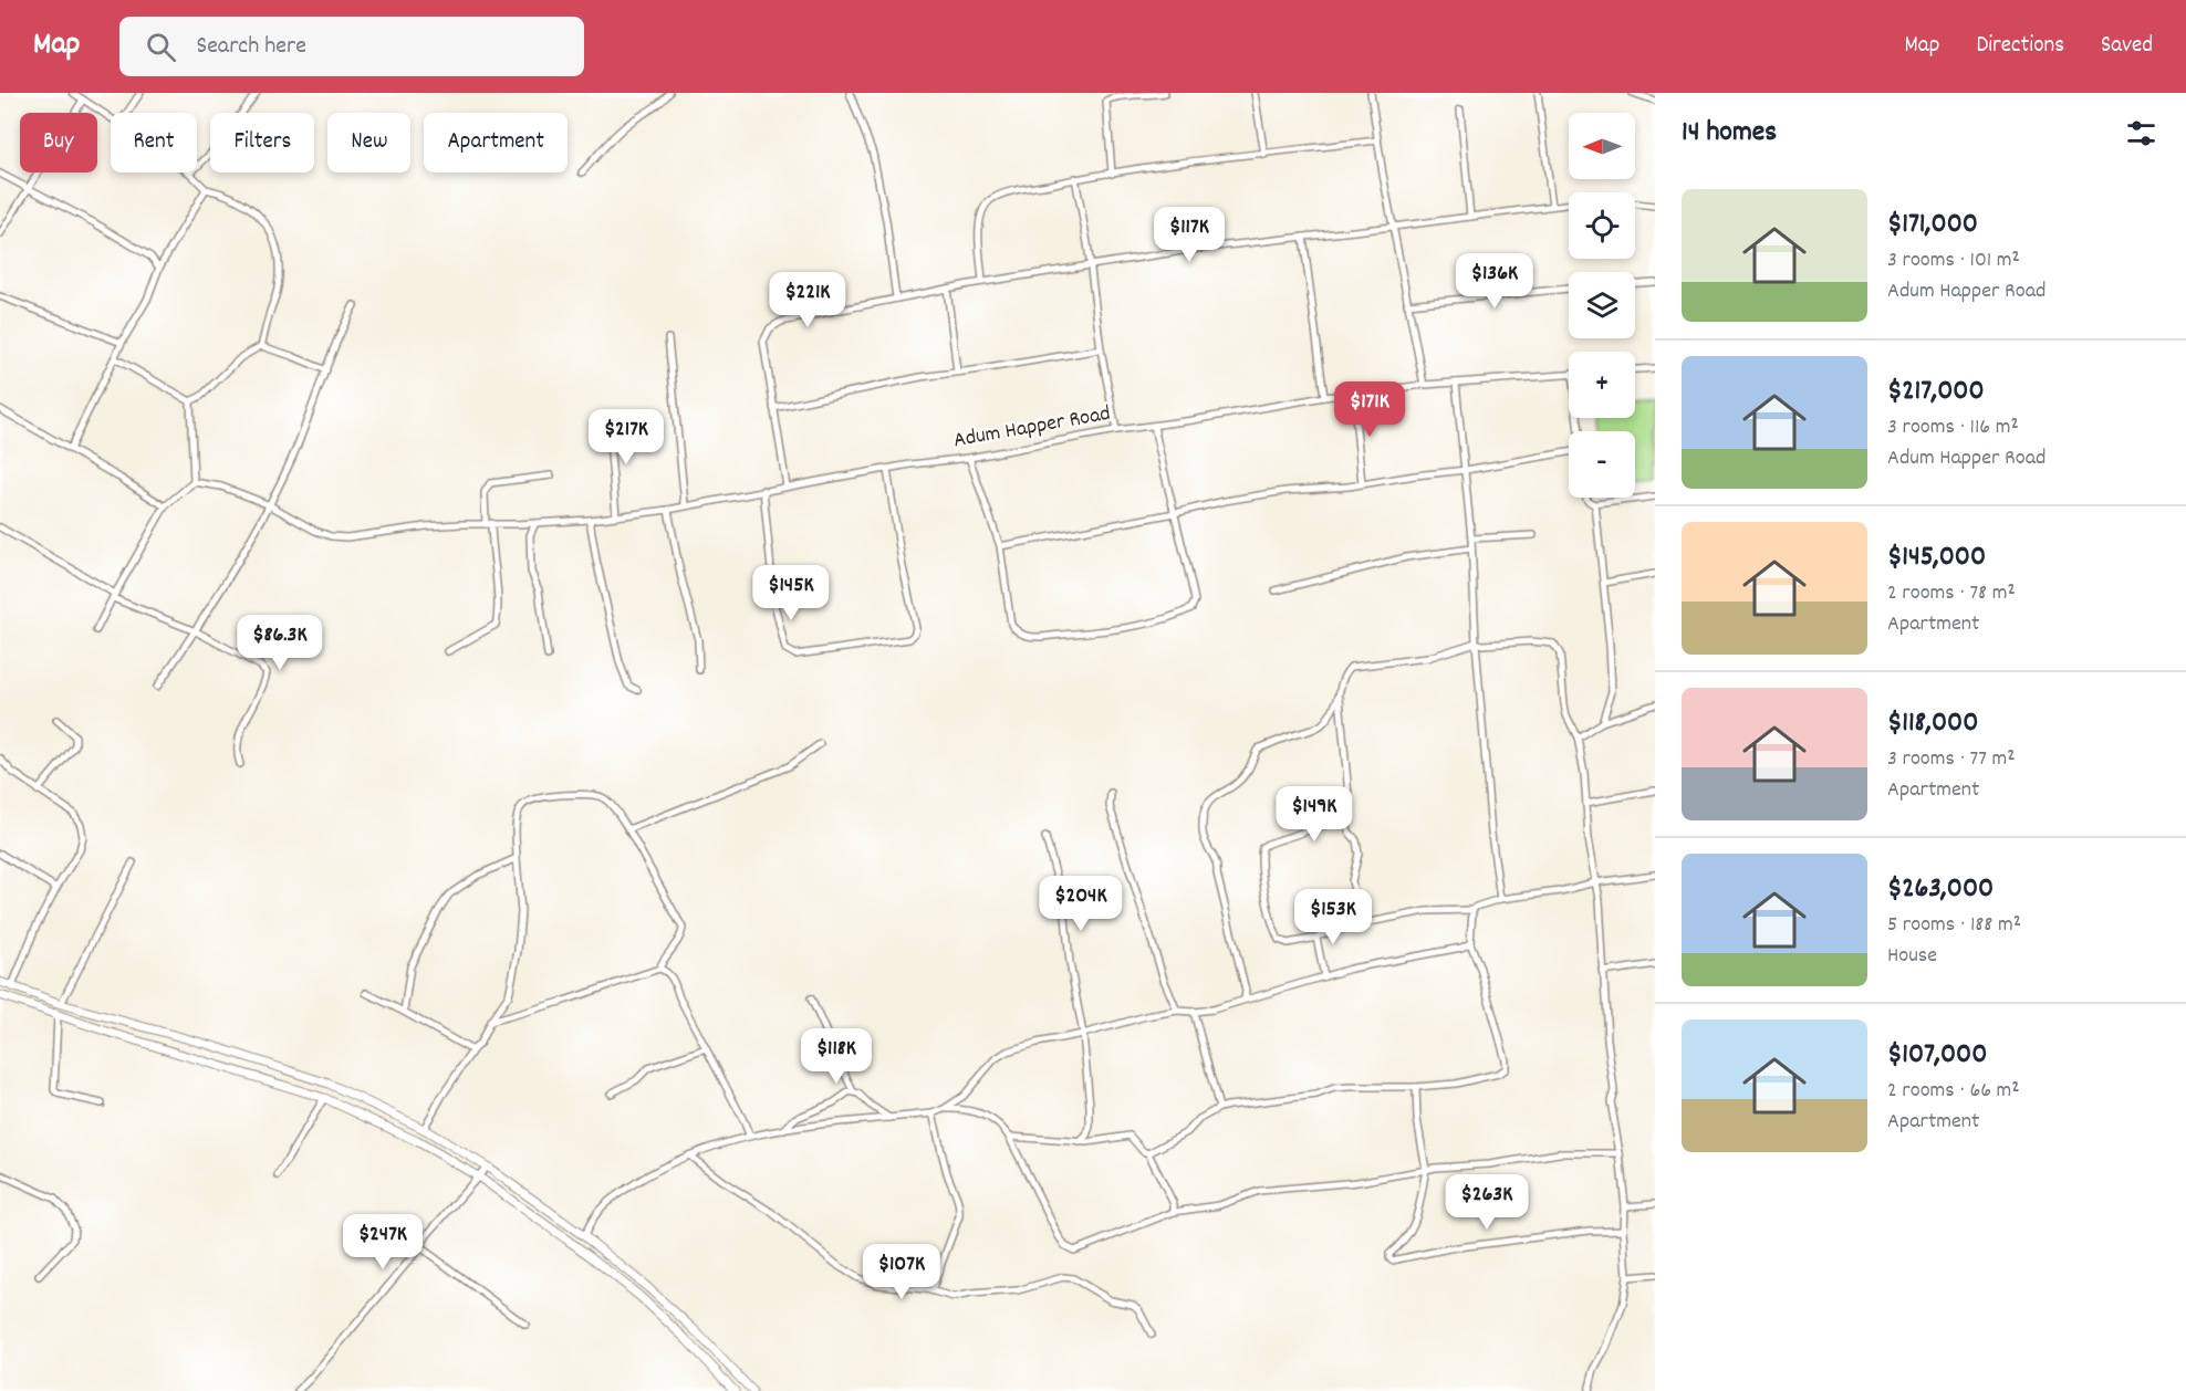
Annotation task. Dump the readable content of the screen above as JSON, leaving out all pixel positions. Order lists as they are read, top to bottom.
{
  "streets": {
    "street": ["Adum Happer Road"]
  },
  "north": "left",
  "page": {
    "header": "Map",
    "search": "Search here",
    "nav": ["Map", "Directions", "Saved"],
    "heading": "14 homes",
    "map_buttons": ["+", "−"],
    "chip": [
      "Buy",
      "Rent",
      "Filters",
      "New",
      "Apartment"
    ],
    "list": [
      {
        "name": "$171,000",
        "note": "3 rooms · 101 m² · Adum Happer Road"
      },
      {
        "name": "$217,000",
        "note": "3 rooms · 116 m² · Adum Happer Road"
      },
      {
        "name": "$145,000",
        "note": "2 rooms · 78 m² · Apartment"
      },
      {
        "name": "$118,000",
        "note": "3 rooms · 77 m² · Apartment"
      },
      {
        "name": "$263,000",
        "note": "5 rooms · 188 m² · House"
      },
      {
        "name": "$107,000",
        "note": "2 rooms · 66 m² · Apartment"
      }
    ],
    "price": [
      "$117K",
      "$136K",
      "$221K",
      "$171K",
      "$217K",
      "$145K",
      "$86.3K",
      "$149K",
      "$204K",
      "$153K",
      "$118K",
      "$263K",
      "$247K",
      "$107K"
    ]
  }
}
